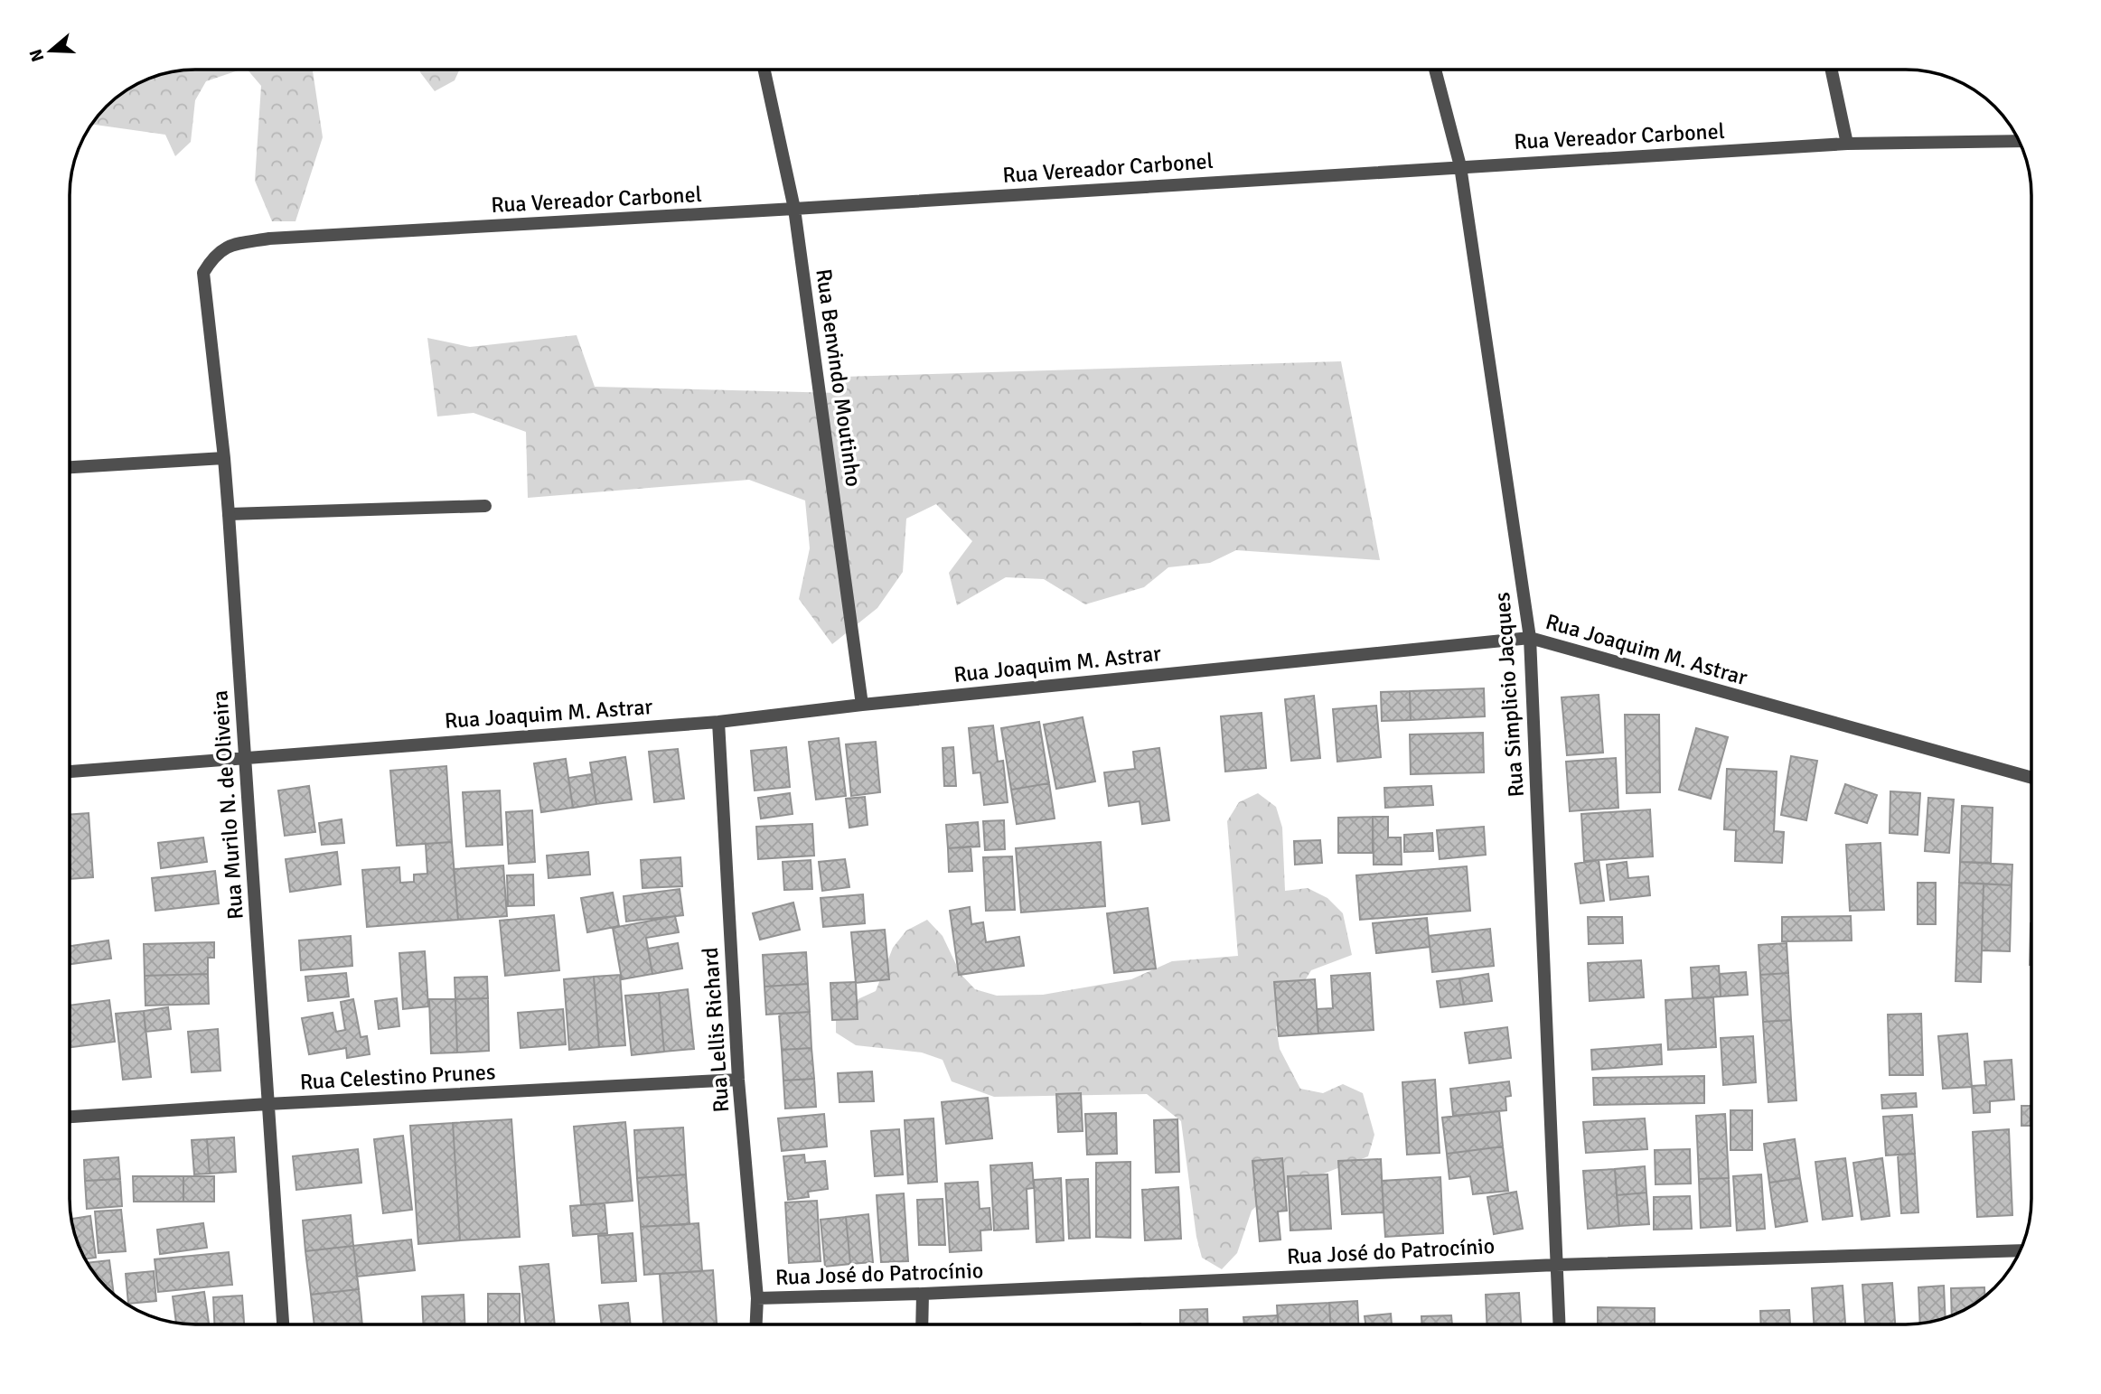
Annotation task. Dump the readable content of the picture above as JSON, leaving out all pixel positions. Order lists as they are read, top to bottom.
{
  "streets": {
    "street": [
      "Rua Vereador Carbonel",
      "Rua Benvindo Moutinho",
      "Rua Joaquim M. Astrar",
      "Rua Simplicio Jacques",
      "Rua Murilo N. de Oliveira",
      "Rua Lellis Richard",
      "Rua Celestino Prunes",
      "Rua José do Patrocínio"
    ]
  },
  "crossings": [
    ["Rua Vereador Carbonel", "Rua Benvindo Moutinho"],
    ["Rua Vereador Carbonel", "Rua Simplicio Jacques"],
    ["Rua Vereador Carbonel", "Rua Murilo N. de Oliveira"],
    ["Rua Benvindo Moutinho", "Rua Joaquim M. Astrar"],
    ["Rua Joaquim M. Astrar", "Rua Simplicio Jacques"],
    ["Rua Joaquim M. Astrar", "Rua Murilo N. de Oliveira"],
    ["Rua Joaquim M. Astrar", "Rua Lellis Richard"],
    ["Rua Simplicio Jacques", "Rua José do Patrocínio"],
    ["Rua Murilo N. de Oliveira", "Rua Celestino Prunes"],
    ["Rua Lellis Richard", "Rua Celestino Prunes"],
    ["Rua Lellis Richard", "Rua José do Patrocínio"]
  ],
  "north": "left"
}
